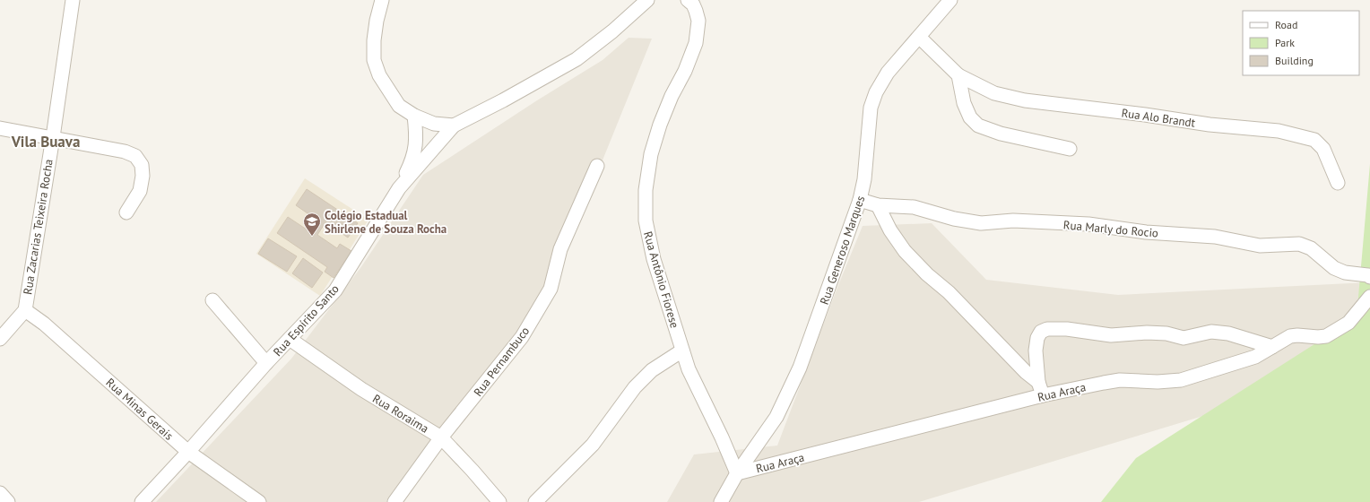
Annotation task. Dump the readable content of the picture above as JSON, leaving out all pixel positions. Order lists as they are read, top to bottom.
{
  "streets": {
    "street": [
      "Rua Alo Brandt",
      "Rua Zacarias Teixeira Rocha",
      "Rua Marly do Rocio",
      "Rua Generoso Marques",
      "Rua Antônio Fiorese",
      "Rua Espírito Santo",
      "Rua Pernambuco",
      "Rua Araça",
      "Rua Minas Gerais",
      "Rua Roraima"
    ]
  },
  "crossings": [
    ["Rua Alo Brandt", "Rua Generoso Marques"],
    ["Rua Zacarias Teixeira Rocha", "Rua Minas Gerais"],
    ["Rua Marly do Rocio", "Rua Generoso Marques"],
    ["Rua Generoso Marques", "Rua Antônio Fiorese"],
    ["Rua Generoso Marques", "Rua Araça"],
    ["Rua Antônio Fiorese", "Rua Araça"],
    ["Rua Espírito Santo", "Rua Minas Gerais"],
    ["Rua Espírito Santo", "Rua Roraima"],
    ["Rua Pernambuco", "Rua Roraima"]
  ],
  "districts": ["Vila Buava"],
  "places": {
    "school or university": ["Colégio Estadual Shirlene de Souza Rocha"]
  },
  "legend": ["Road", "Park", "Building"]
}
